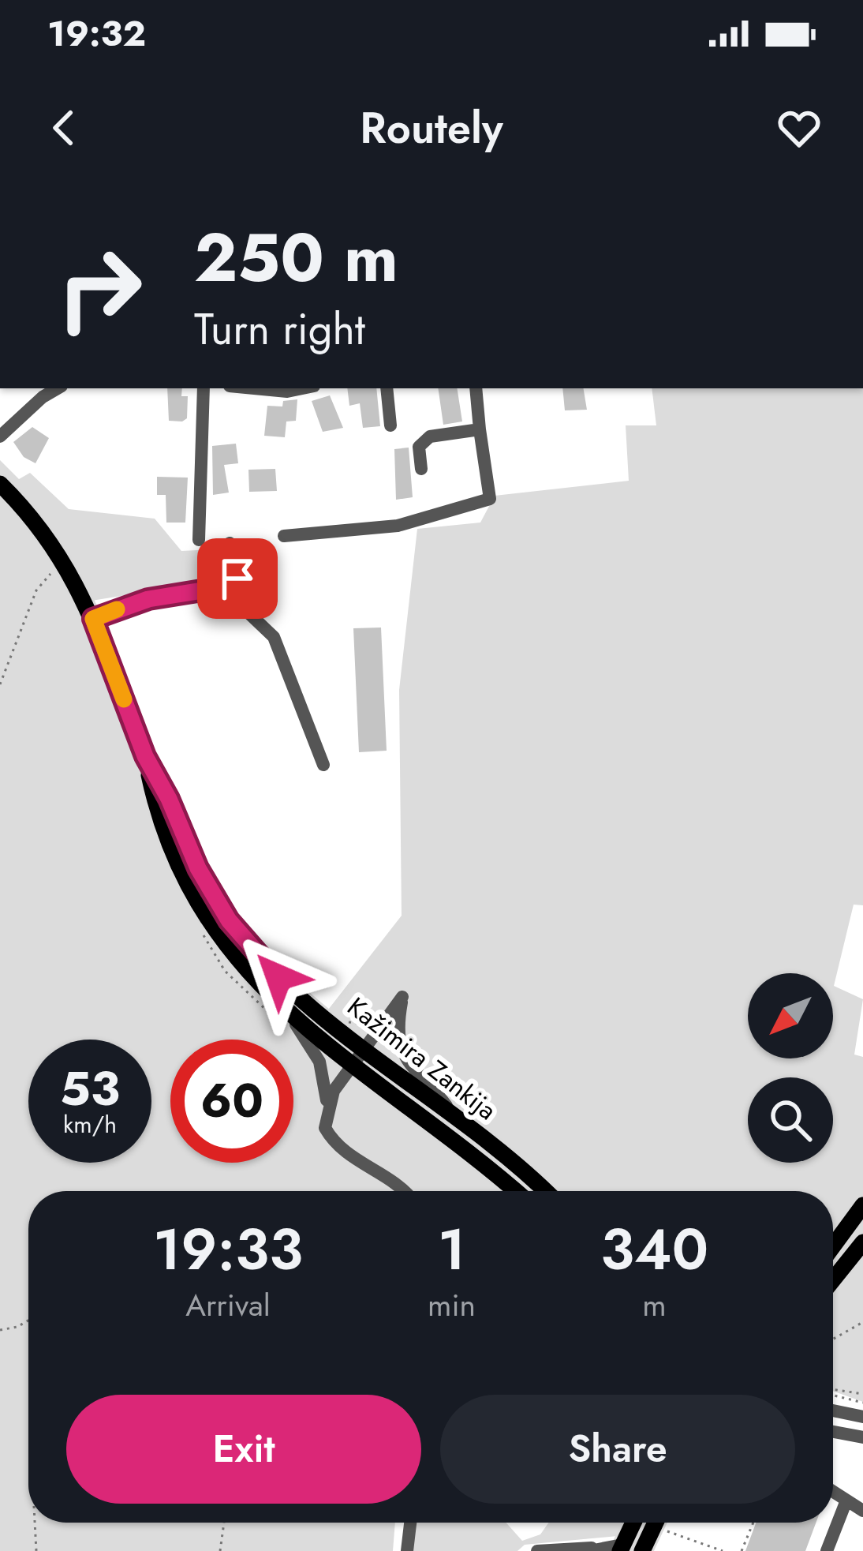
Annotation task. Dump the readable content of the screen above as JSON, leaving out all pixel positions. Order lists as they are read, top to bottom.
{
  "streets": {
    "main road": ["Kažimira Zankija"]
  },
  "north": "bottom left",
  "page": {
    "status": "19:32",
    "header": "Routely",
    "turn": ["250 m", "Turn right"],
    "speed": "53 km/h",
    "limit": "60",
    "eta": [
      "19:33",
      "Arrival",
      "1",
      "min",
      "340",
      "m"
    ],
    "buttons": ["Exit", "Share"]
  }
}
